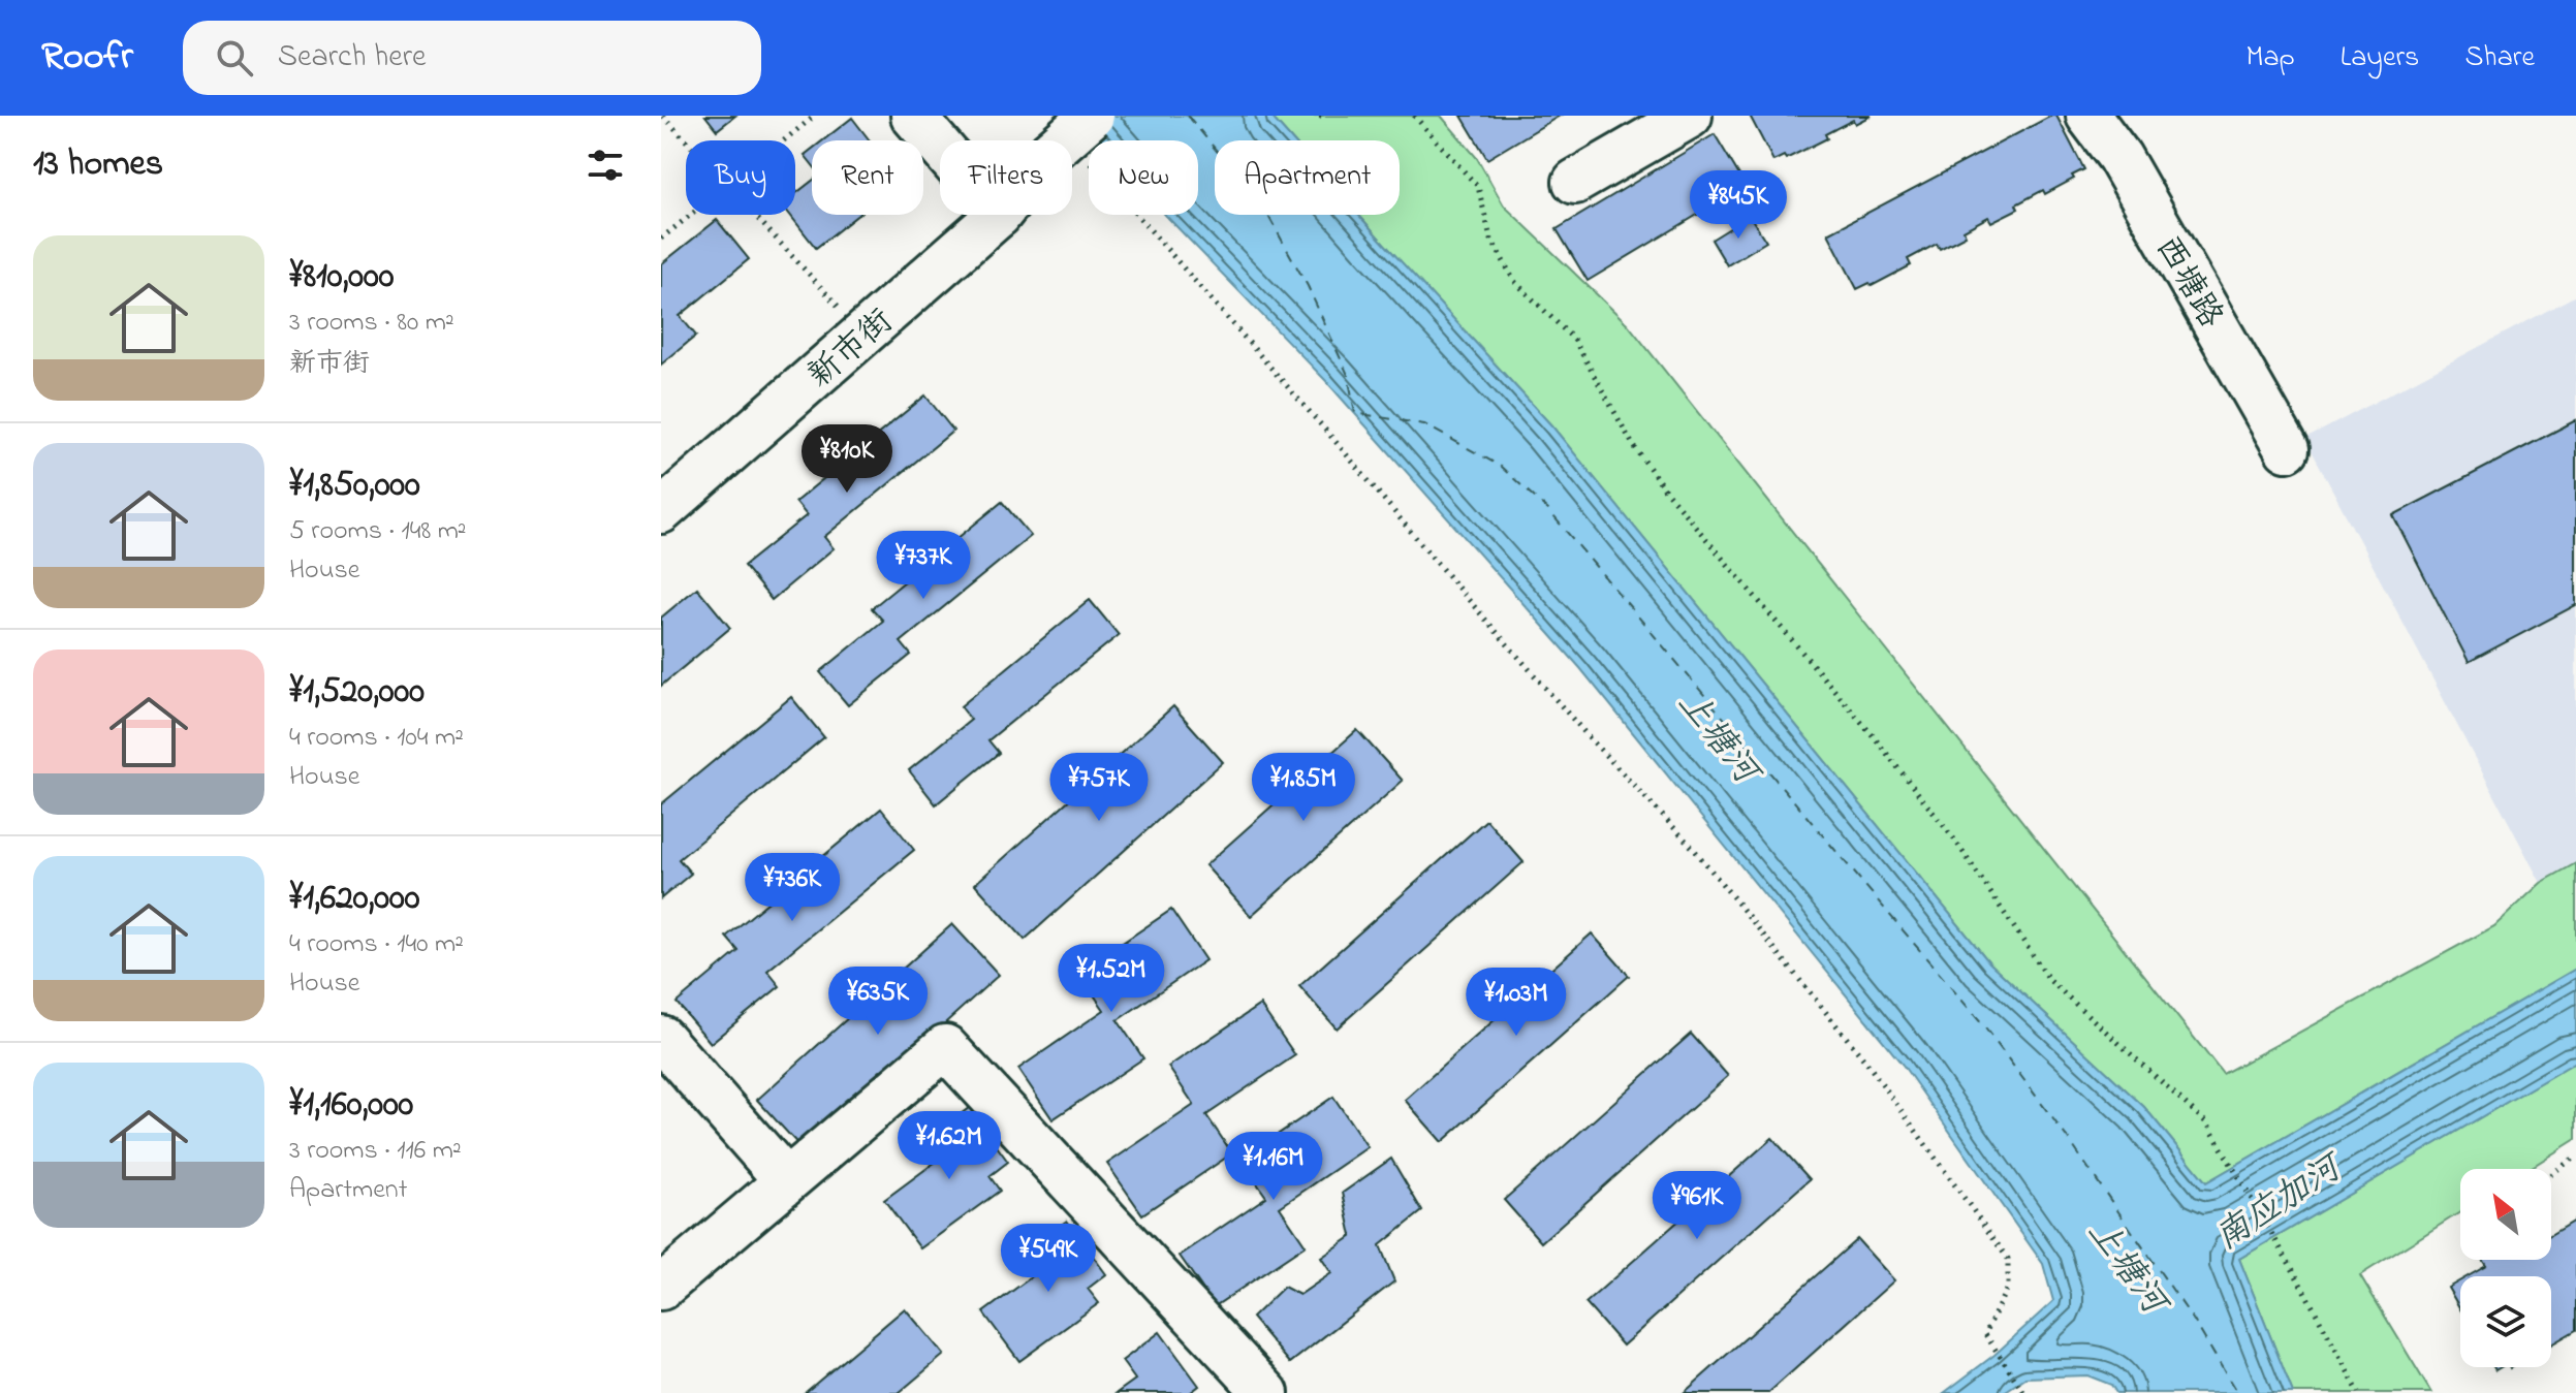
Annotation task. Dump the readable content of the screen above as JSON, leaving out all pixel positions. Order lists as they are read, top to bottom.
{
  "streets": {
    "street": ["西塘路", "新市街"]
  },
  "water": ["上塘河", "南应加河"],
  "north": "top left",
  "page": {
    "header": "Roofr",
    "search": "Search here",
    "nav": ["Map", "Layers", "Share"],
    "heading": "13 homes",
    "chip": [
      "Buy",
      "Rent",
      "Filters",
      "New",
      "Apartment"
    ],
    "price": [
      "¥845K",
      "¥810K",
      "¥737K",
      "¥757K",
      "¥1.85M",
      "¥736K",
      "¥1.52M",
      "¥635K",
      "¥1.03M",
      "¥1.62M",
      "¥1.16M",
      "¥961K",
      "¥549K"
    ],
    "list": [
      {
        "name": "¥810,000",
        "note": "3 rooms · 80 m² · 新市街"
      },
      {
        "name": "¥1,850,000",
        "note": "5 rooms · 148 m² · House"
      },
      {
        "name": "¥1,520,000",
        "note": "4 rooms · 104 m² · House"
      },
      {
        "name": "¥1,620,000",
        "note": "4 rooms · 140 m² · House"
      },
      {
        "name": "¥1,160,000",
        "note": "3 rooms · 116 m² · Apartment"
      }
    ]
  }
}
